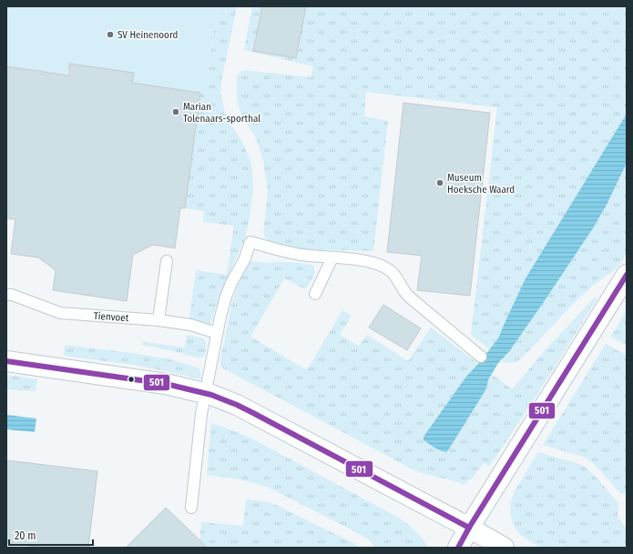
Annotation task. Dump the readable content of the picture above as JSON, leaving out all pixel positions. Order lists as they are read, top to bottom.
{
  "streets": {
    "lane": ["Tienvoet"]
  },
  "places": ["SV Heinenoord", "Marian Tolenaars-sporthal", "Museum Hoeksche Waard"],
  "lines": ["transit line 501"],
  "scale_bar": "20 m"
}
